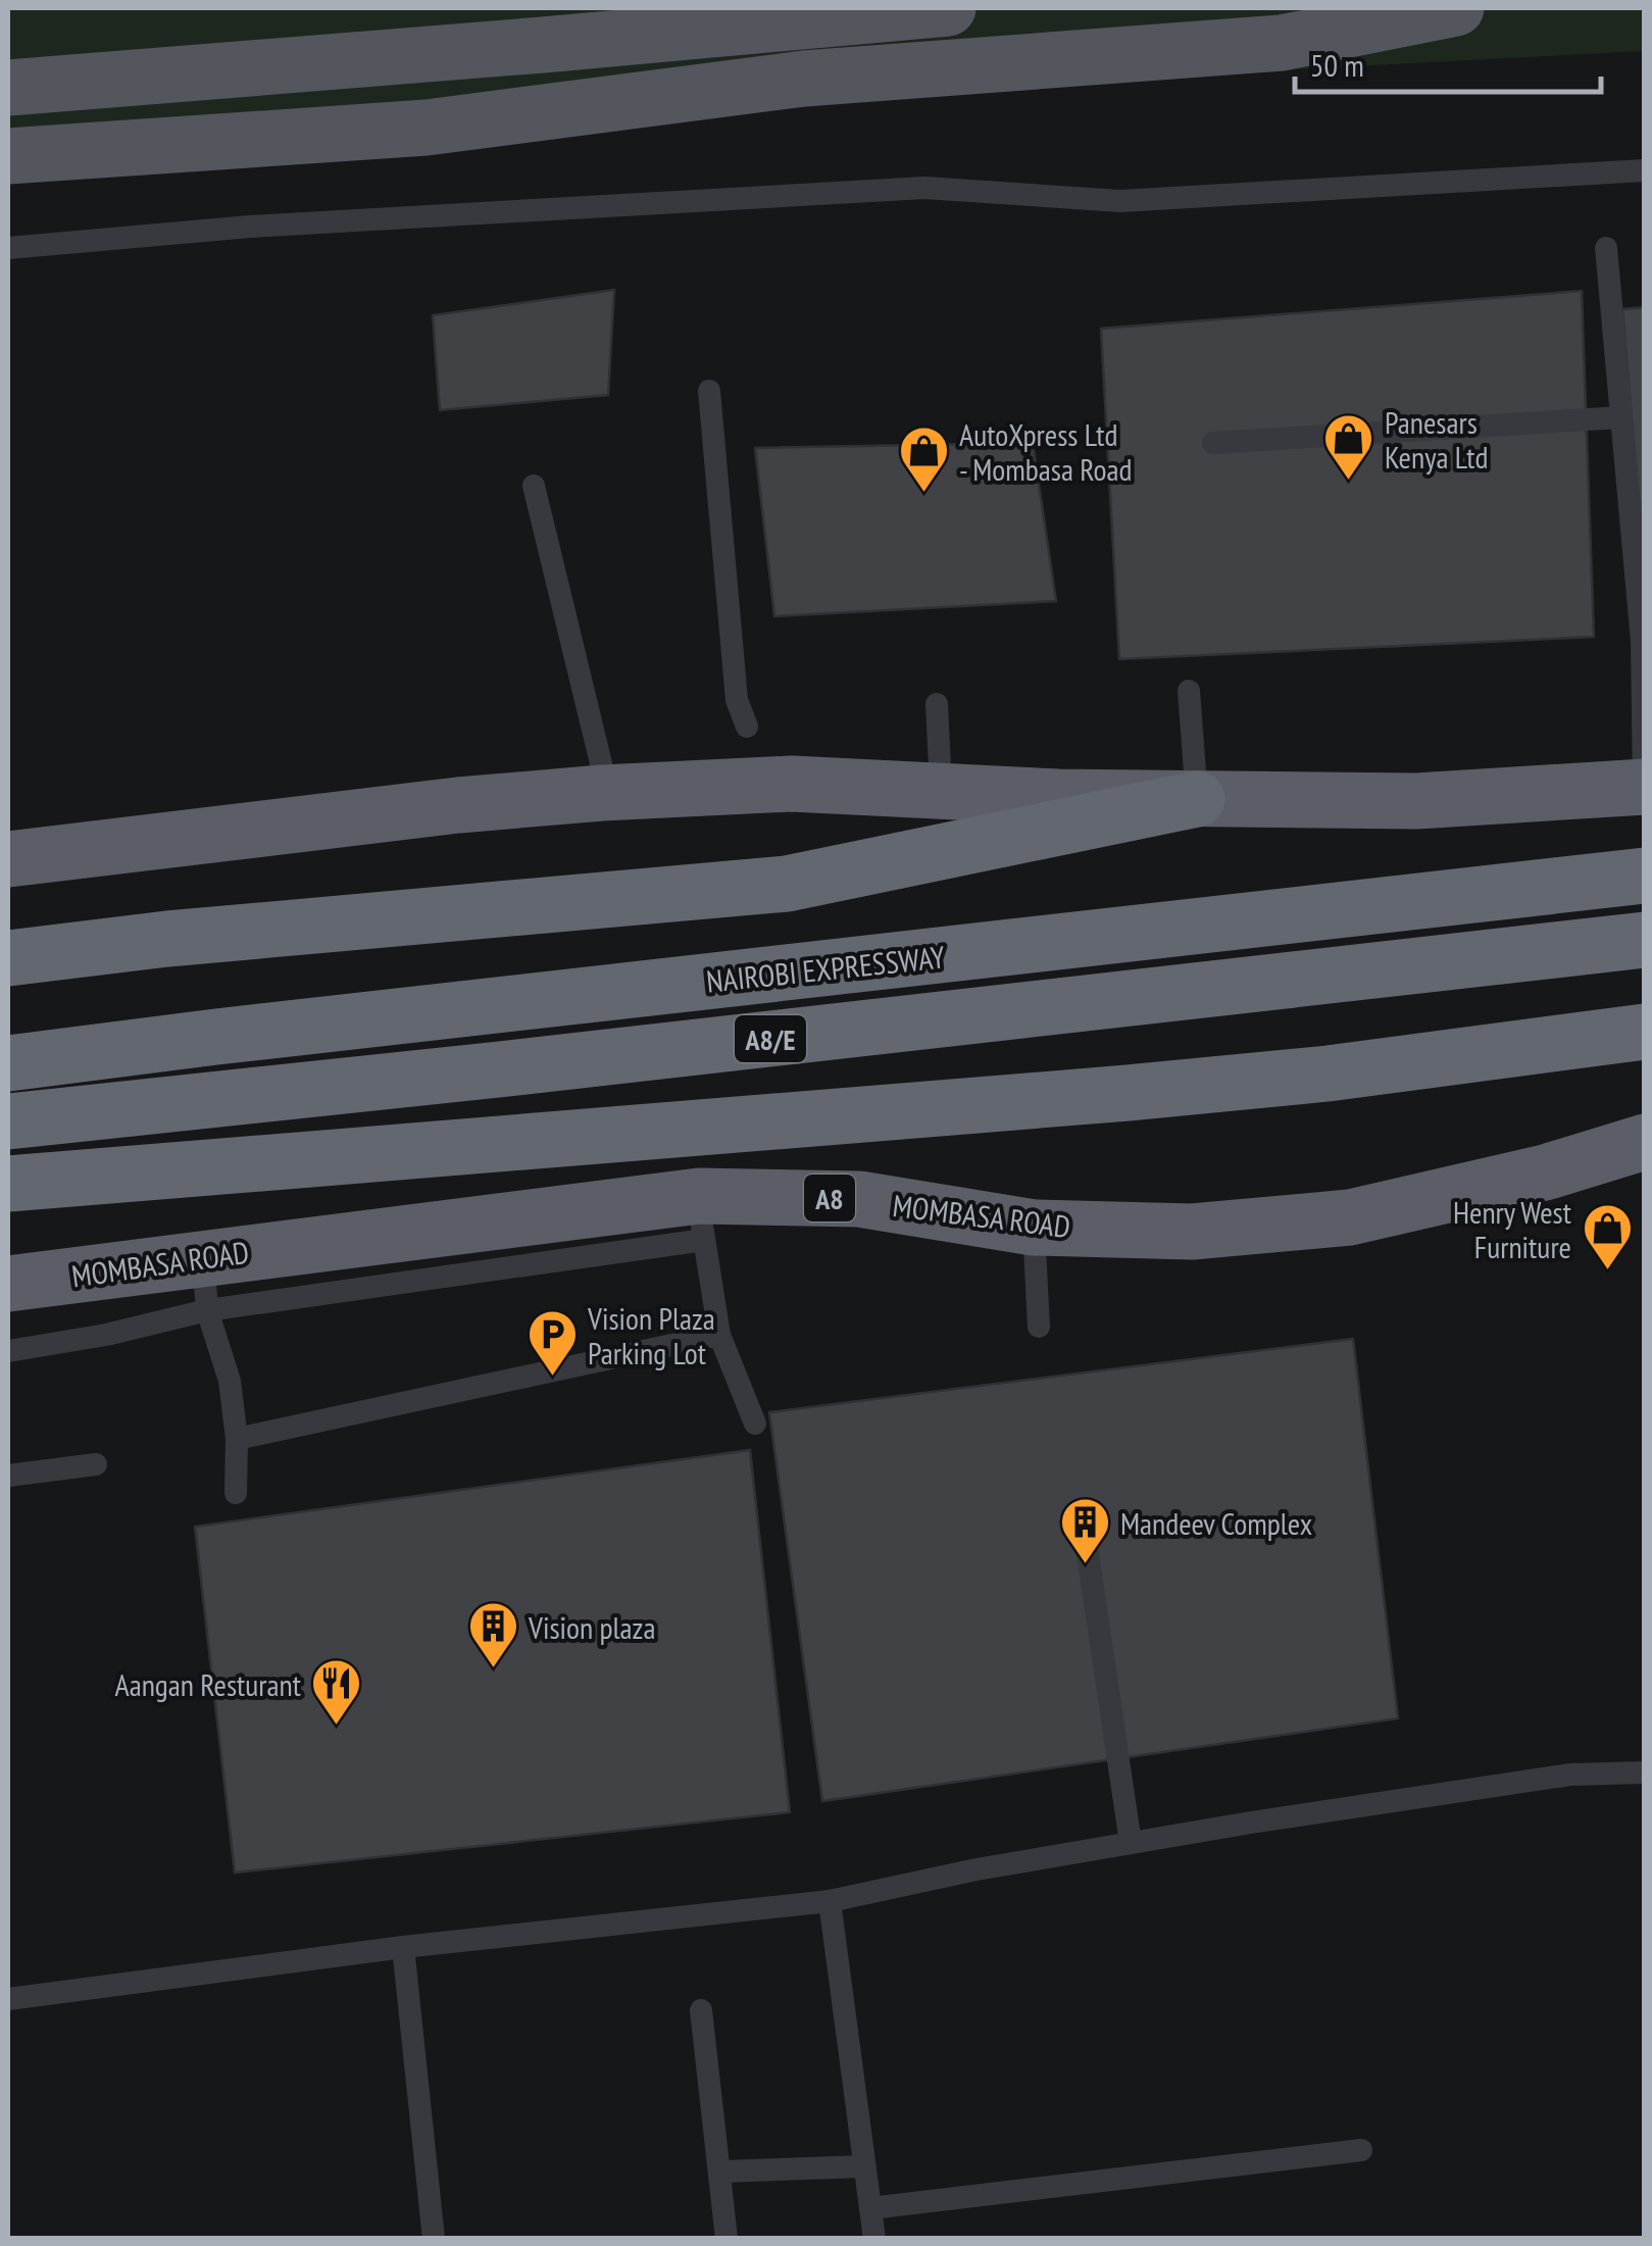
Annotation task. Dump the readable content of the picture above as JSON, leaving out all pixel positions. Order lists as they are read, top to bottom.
{
  "streets": {
    "highway": [
      "NAIROBI EXPRESSWAY",
      "A8/E",
      "A8",
      "MOMBASA ROAD"
    ]
  },
  "places": {
    "shop": ["Panesars Kenya Ltd", "AutoXpress Ltd - Mombasa Road", "Henry West Furniture"],
    "parking": ["Vision Plaza Parking Lot"],
    "building": ["Mandeev Complex", "Vision plaza"],
    "restaurant": ["Aangan Resturant"]
  },
  "scale_bar": "50 m"
}
